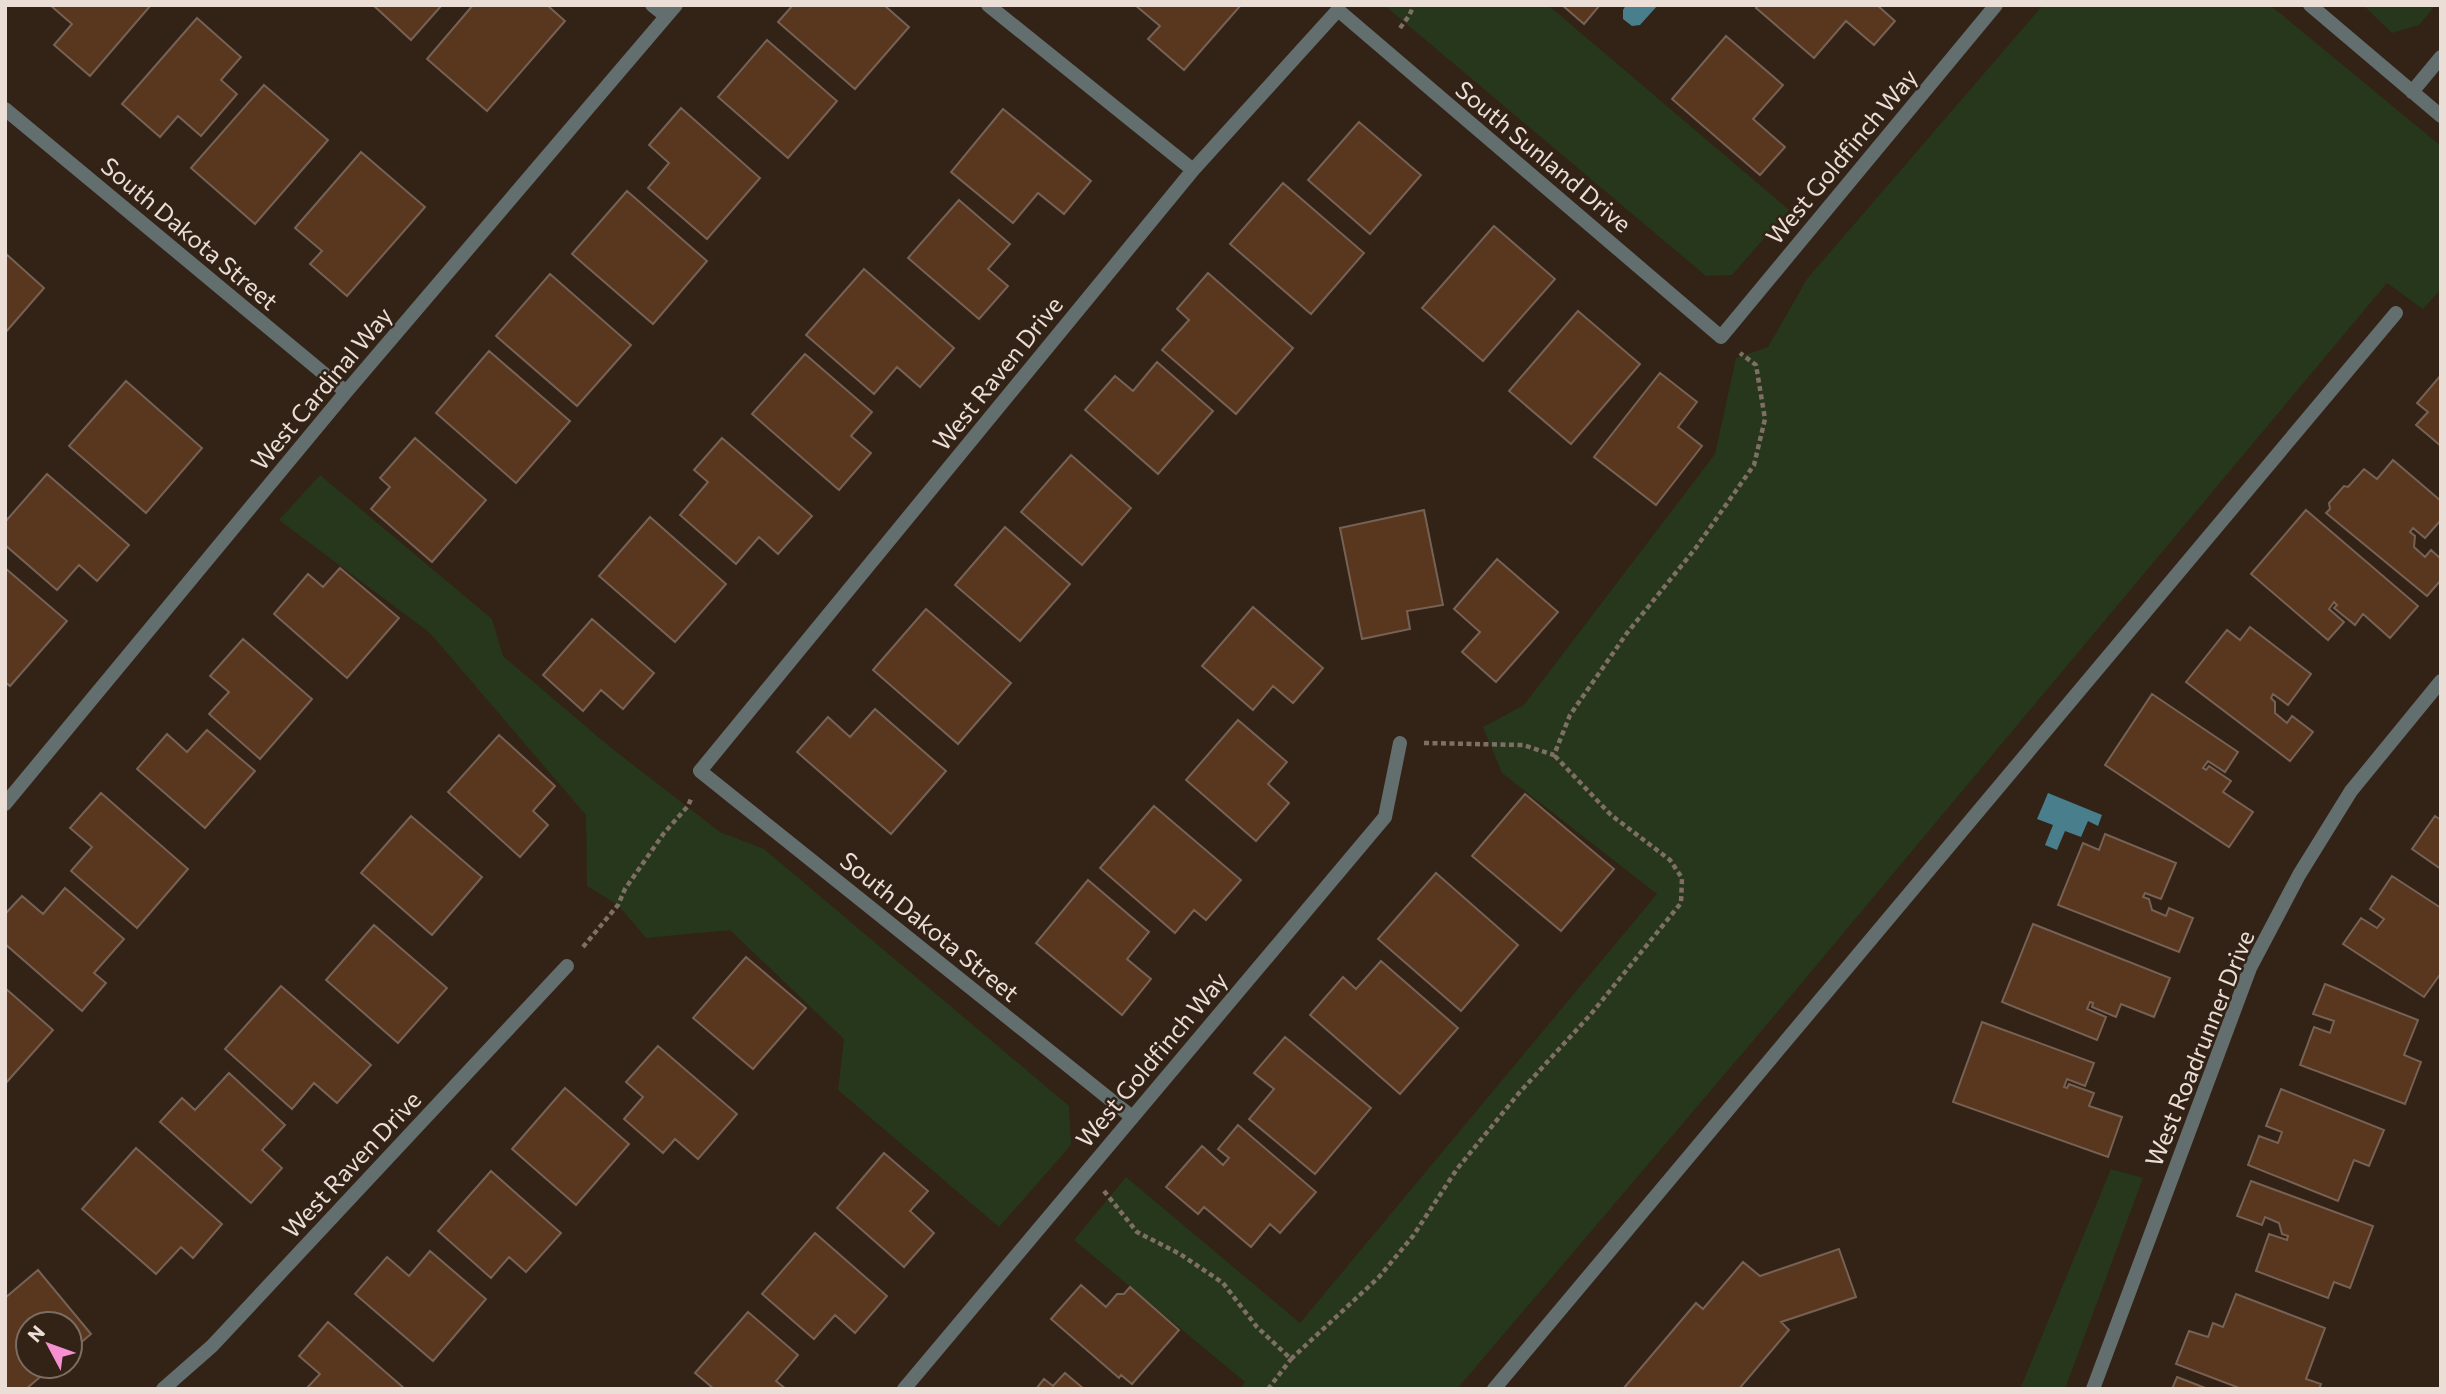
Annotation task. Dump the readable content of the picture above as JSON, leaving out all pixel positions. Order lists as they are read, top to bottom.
{
  "streets": {
    "street": [
      "South Sunland Drive",
      "West Goldfinch Way",
      "South Dakota Street",
      "West Raven Drive",
      "West Cardinal Way",
      "West Roadrunner Drive"
    ]
  },
  "crossings": [
    ["South Sunland Drive", "West Goldfinch Way"],
    ["South Sunland Drive", "West Raven Drive"],
    ["West Goldfinch Way", "South Dakota Street"],
    ["South Dakota Street", "West Raven Drive"],
    ["South Dakota Street", "West Cardinal Way"]
  ],
  "north": "top left"
}
